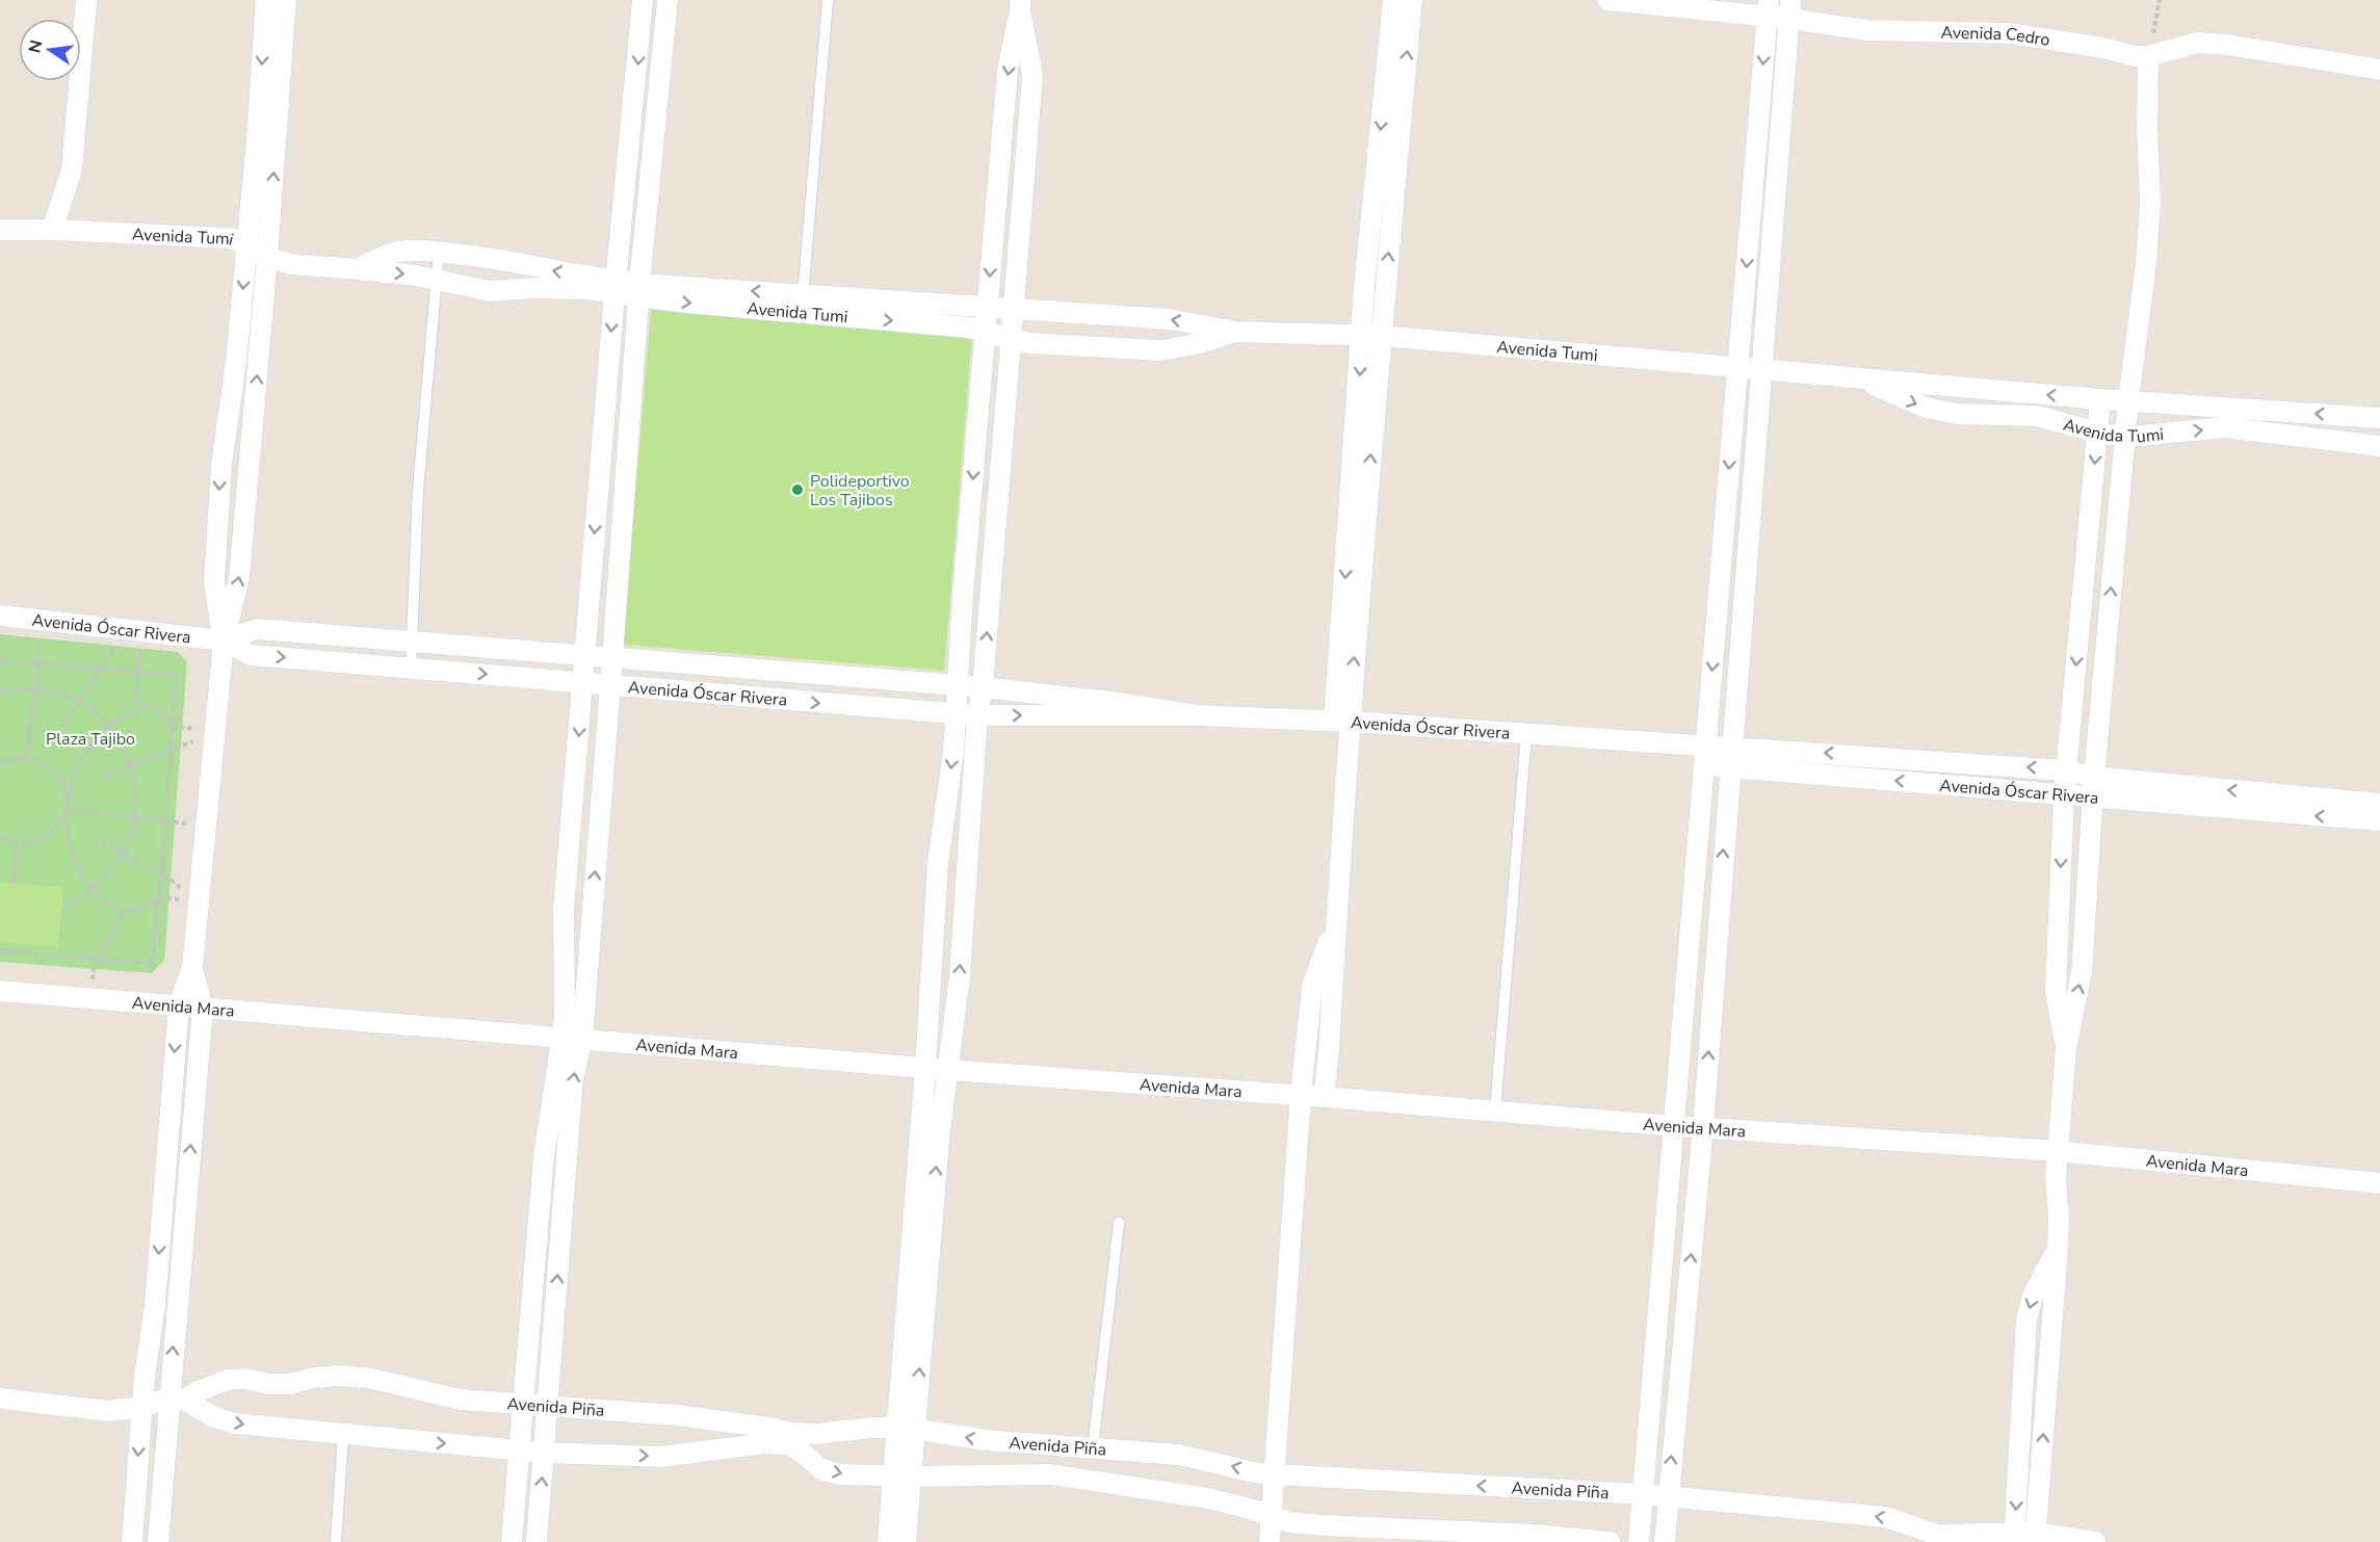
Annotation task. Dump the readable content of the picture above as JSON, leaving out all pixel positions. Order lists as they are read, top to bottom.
{
  "streets": {
    "street": [
      "Avenida Cedro",
      "Avenida Tumi",
      "Avenida Óscar Rivera",
      "Avenida Mara",
      "Avenida Piña"
    ]
  },
  "parks": ["Plaza Tajibo"],
  "places": ["Polideportivo Los Tajibos"],
  "north": "left"
}
